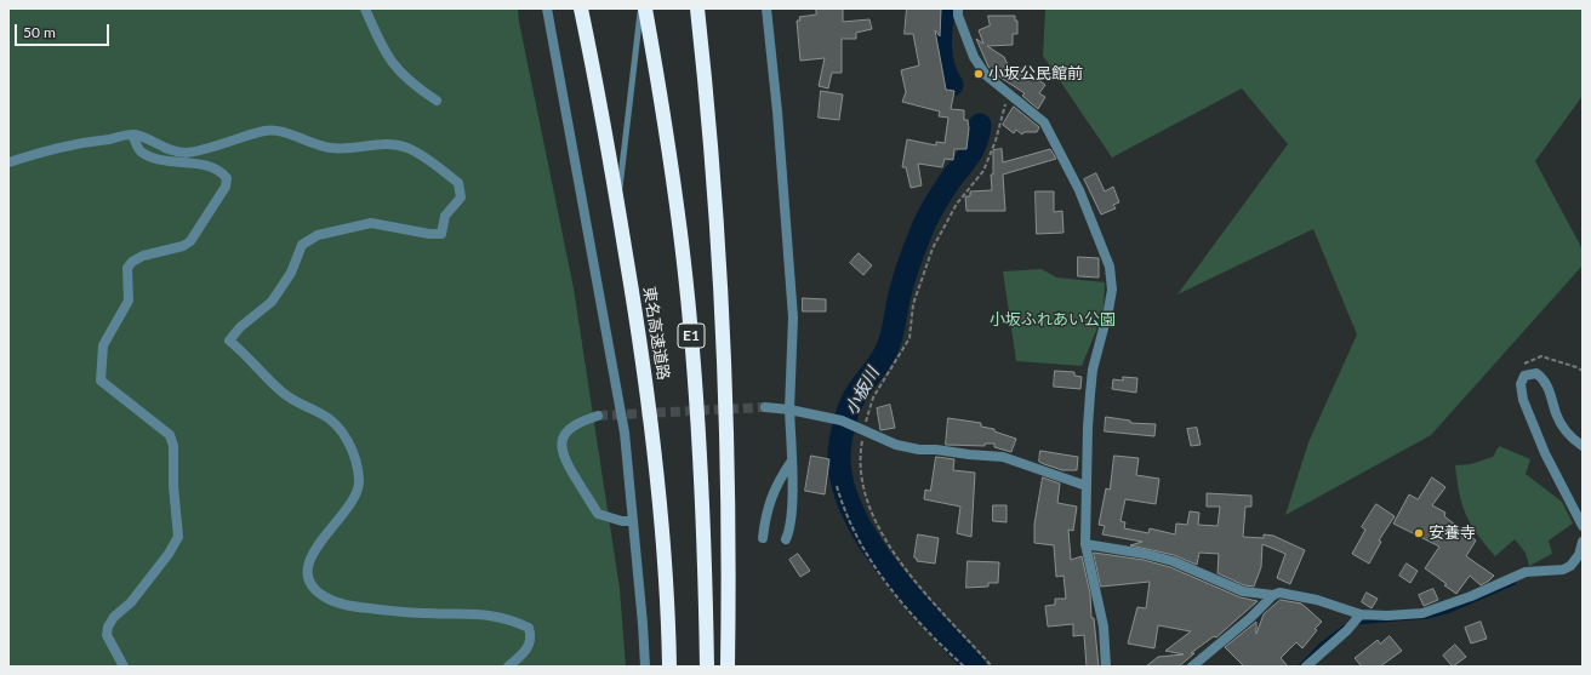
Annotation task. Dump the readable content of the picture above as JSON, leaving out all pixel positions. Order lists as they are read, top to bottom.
{
  "streets": {
    "highway": ["東名高速道路", "E1"]
  },
  "water": ["小板川"],
  "parks": ["小坂ふれあい公園"],
  "places": ["小坂公民館前", "安養寺"],
  "scale_bar": "50 m"
}
